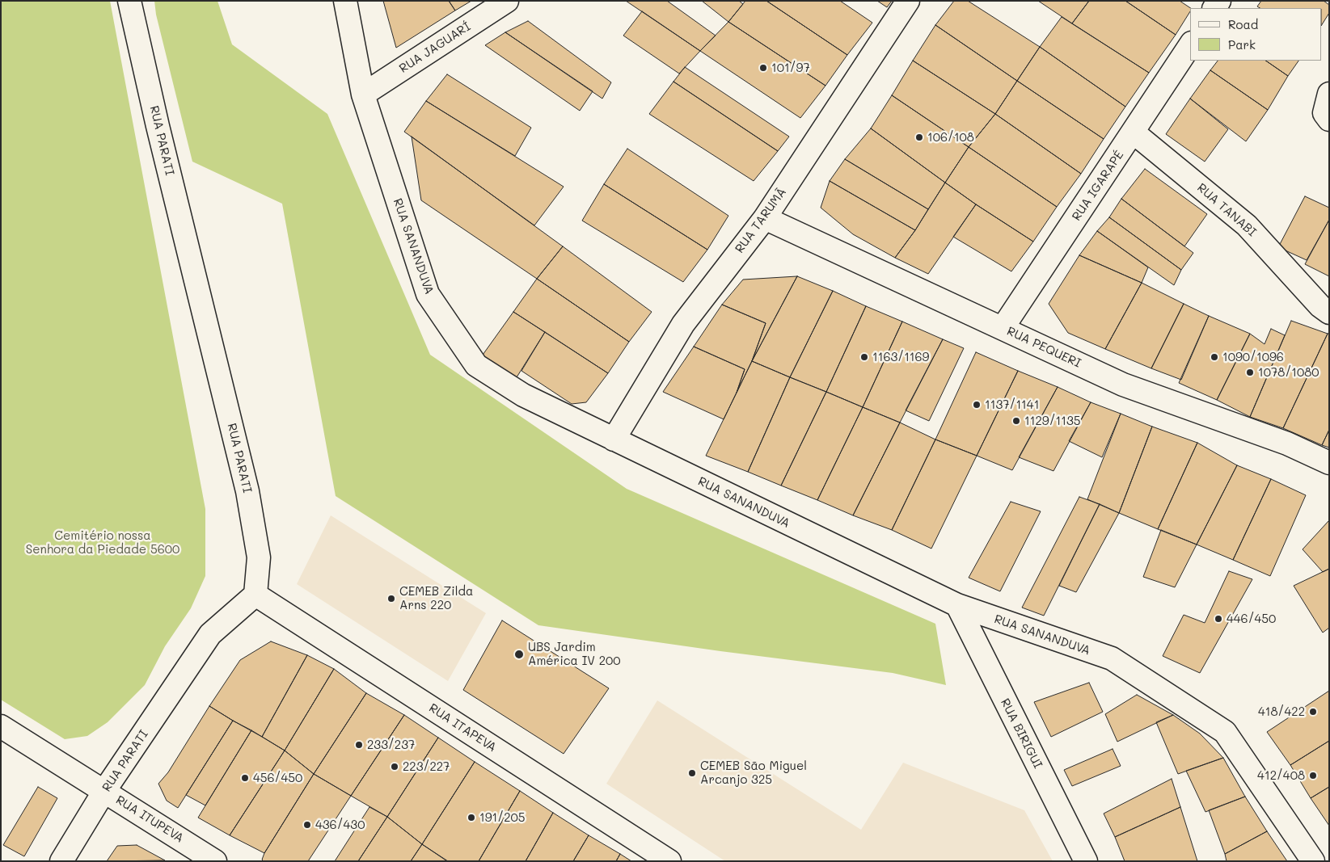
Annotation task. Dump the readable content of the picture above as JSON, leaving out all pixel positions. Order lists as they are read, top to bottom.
{
  "streets": {
    "street": [
      "RUA JAGUARÍ",
      "RUA PARATI",
      "RUA IGARAPÉ",
      "RUA TANABI",
      "RUA TARUMÃ",
      "RUA SANANDUVA",
      "RUA PEQUERI",
      "RUA ITAPEVA",
      "RUA BIRIGUI",
      "RUA ITUPEVA"
    ]
  },
  "crossings": [
    ["RUA JAGUARÍ", "RUA SANANDUVA"],
    ["RUA PARATI", "RUA ITAPEVA"],
    ["RUA PARATI", "RUA ITUPEVA"],
    ["RUA IGARAPÉ", "RUA TANABI"],
    ["RUA IGARAPÉ", "RUA PEQUERI"],
    ["RUA TARUMÃ", "RUA SANANDUVA"],
    ["RUA TARUMÃ", "RUA PEQUERI"],
    ["RUA SANANDUVA", "RUA BIRIGUI"]
  ],
  "parks": ["Cemitério nossa Senhora da Piedade 5600"],
  "places": [
    "101/97",
    "106/108",
    "1163/1169",
    "1090/1096",
    "1078/1080",
    "1137/1141",
    "1129/1135",
    "CEMEB Zilda Arns 220",
    "446/450",
    "UBS Jardim América IV 200",
    "418/422",
    "233/237",
    "223/227",
    "CEMEB São Miguel Arcanjo 325",
    "412/408",
    "456/450",
    "191/205",
    "436/430"
  ],
  "legend": ["Road", "Park"]
}
